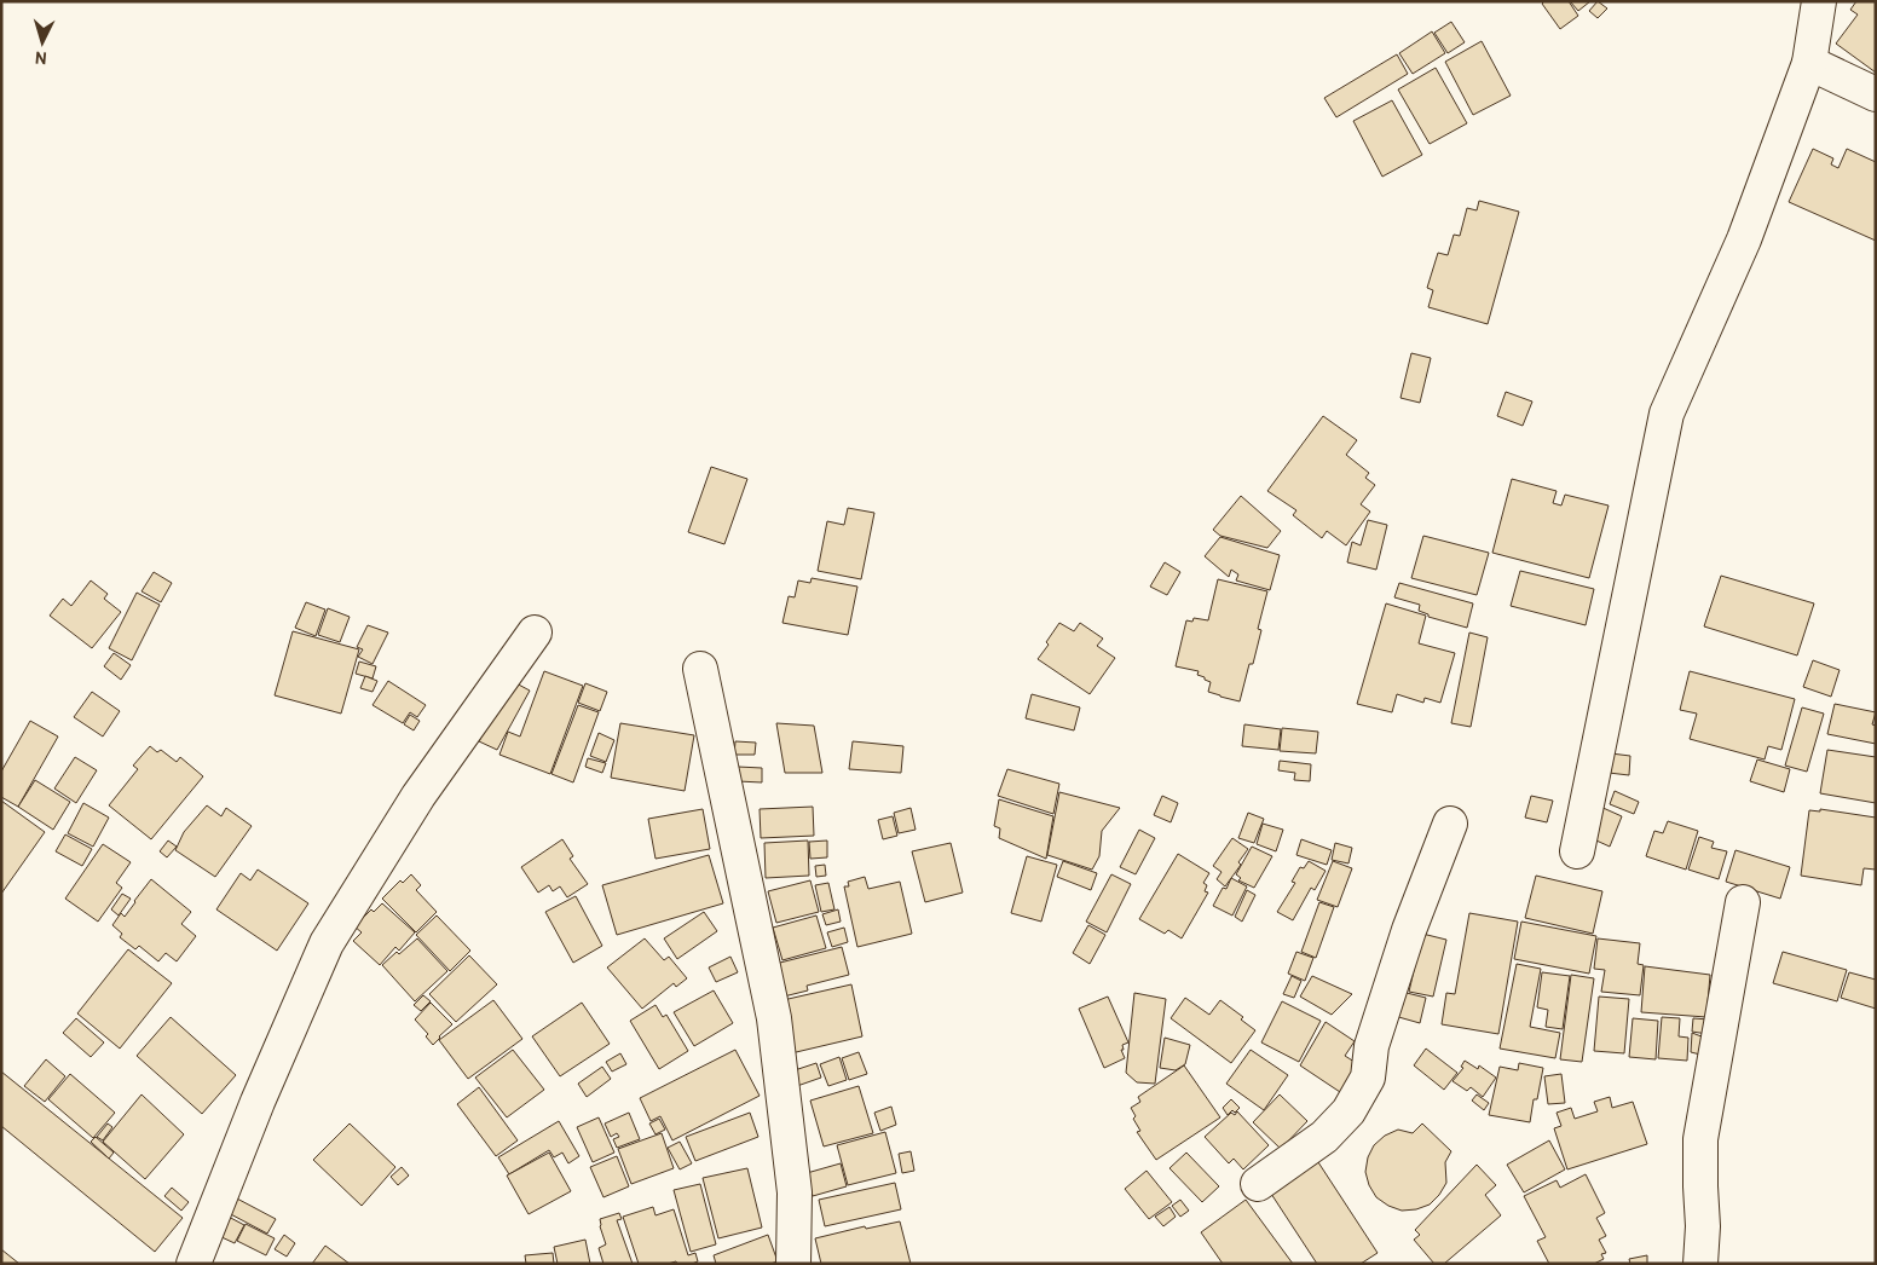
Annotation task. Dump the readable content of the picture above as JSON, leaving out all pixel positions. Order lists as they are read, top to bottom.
{
  "north": "bottom"
}
